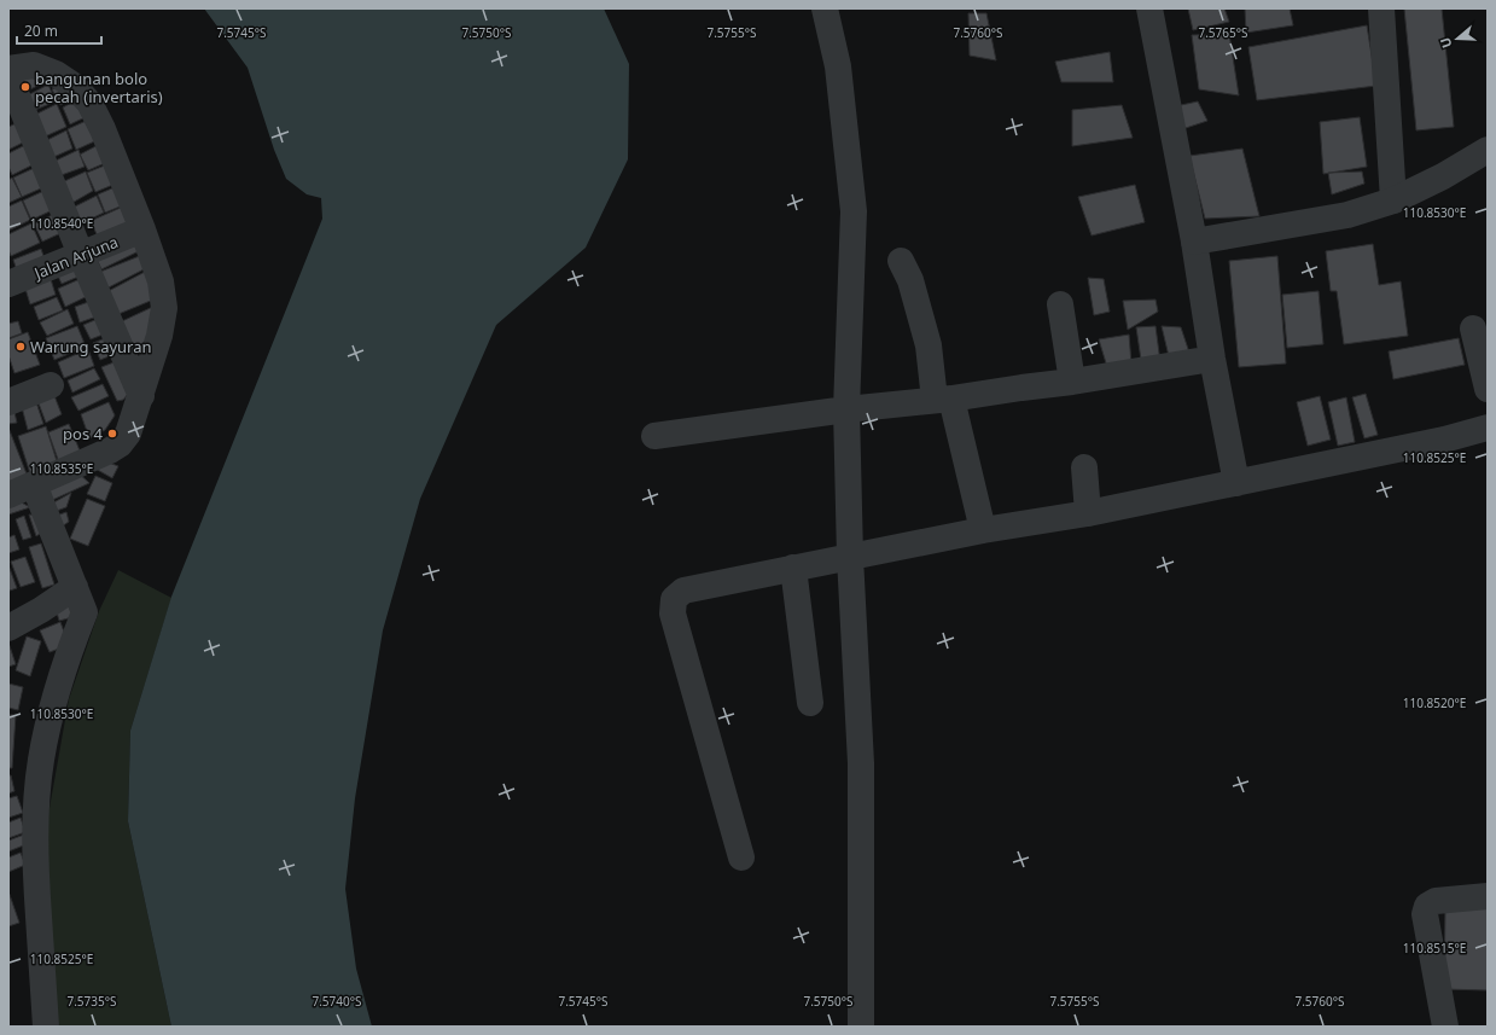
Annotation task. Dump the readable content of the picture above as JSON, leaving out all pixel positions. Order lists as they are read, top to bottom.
{
  "streets": {
    "street": ["Jalan Arjuna"]
  },
  "places": ["bangunan bolo pecah (invertaris)", "Warung sayuran", "pos 4"],
  "scale_bar": "20 m",
  "north": "left",
  "coordinates": [
    "7.5745°S",
    "7.5750°S",
    "7.5755°S",
    "7.5760°S",
    "7.5765°S",
    "110.8530°E",
    "110.8540°E",
    "110.8525°E",
    "110.8535°E",
    "110.8520°E",
    "110.8515°E",
    "7.5735°S",
    "7.5740°S"
  ]
}
